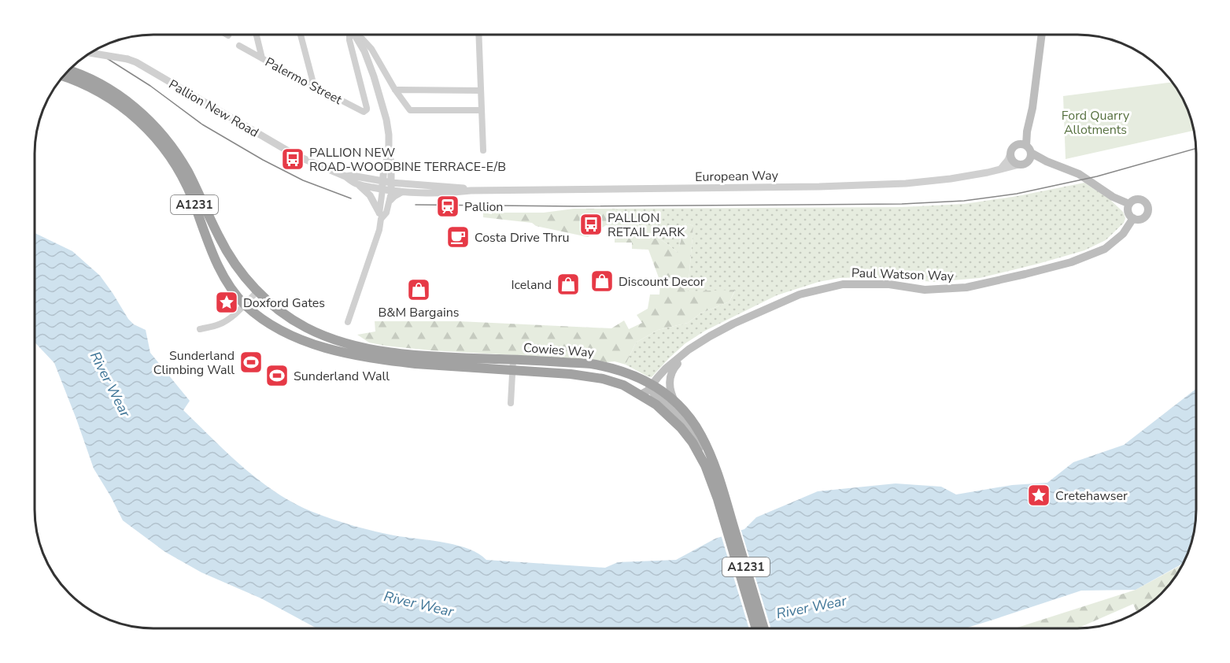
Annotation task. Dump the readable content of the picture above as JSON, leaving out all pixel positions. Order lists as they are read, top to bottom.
{
  "streets": {
    "highway": ["A1231", "Cowies Way"],
    "main road": ["Paul Watson Way"],
    "street": ["Palermo Street", "Pallion New Road", "European Way"]
  },
  "crossings": [
    ["Pallion New Road", "European Way"],
    ["A1231", "Cowies Way"],
    ["Paul Watson Way", "Cowies Way"]
  ],
  "water": ["River Wear"],
  "parks": ["Ford Quarry Allotments"],
  "places": {
    "bus stop": ["PALLION NEW ROAD-WOODBINE TERRACE-E/B", "PALLION RETAIL PARK"],
    "station": ["Pallion"],
    "cafe": ["Costa Drive Thru"],
    "shop": ["Discount Decor", "Iceland", "B&M Bargains"],
    "place": ["Doxford Gates", "Cretehawser"],
    "sports": ["Sunderland Climbing Wall", "Sunderland Wall"]
  }
}
